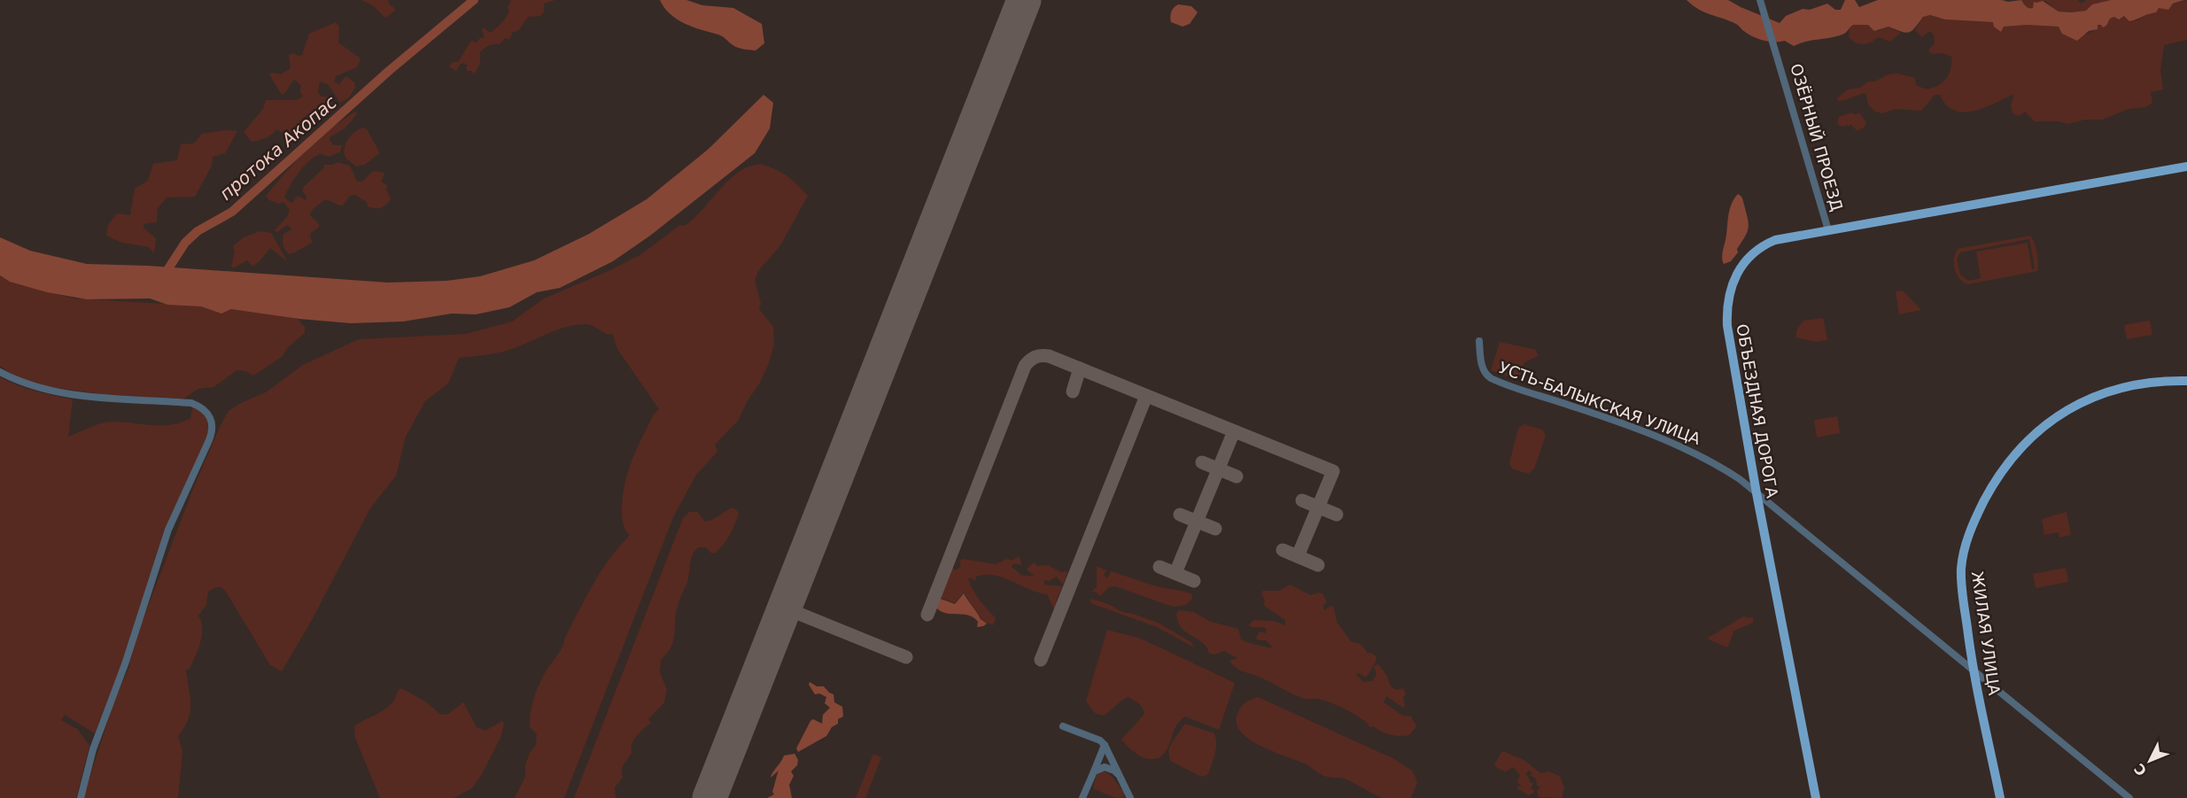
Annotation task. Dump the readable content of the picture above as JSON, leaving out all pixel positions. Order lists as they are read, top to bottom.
{
  "streets": {
    "main road": ["ОБЪЕЗДНАЯ ДОРОГА", "ЖИЛАЯ УЛИЦА"],
    "street": ["ОЗЁРНЫЙ ПРОЕЗД", "УСТЬ-БАЛЫКСКАЯ УЛИЦА"]
  },
  "crossings": [
    ["ОЗЁРНЫЙ ПРОЕЗД", "ОБЪЕЗДНАЯ ДОРОГА"],
    ["УСТЬ-БАЛЫКСКАЯ УЛИЦА", "ОБЪЕЗДНАЯ ДОРОГА"],
    ["УСТЬ-БАЛЫКСКАЯ УЛИЦА", "ЖИЛАЯ УЛИЦА"]
  ],
  "water": ["протока Акопас"],
  "north": "bottom left"
}
